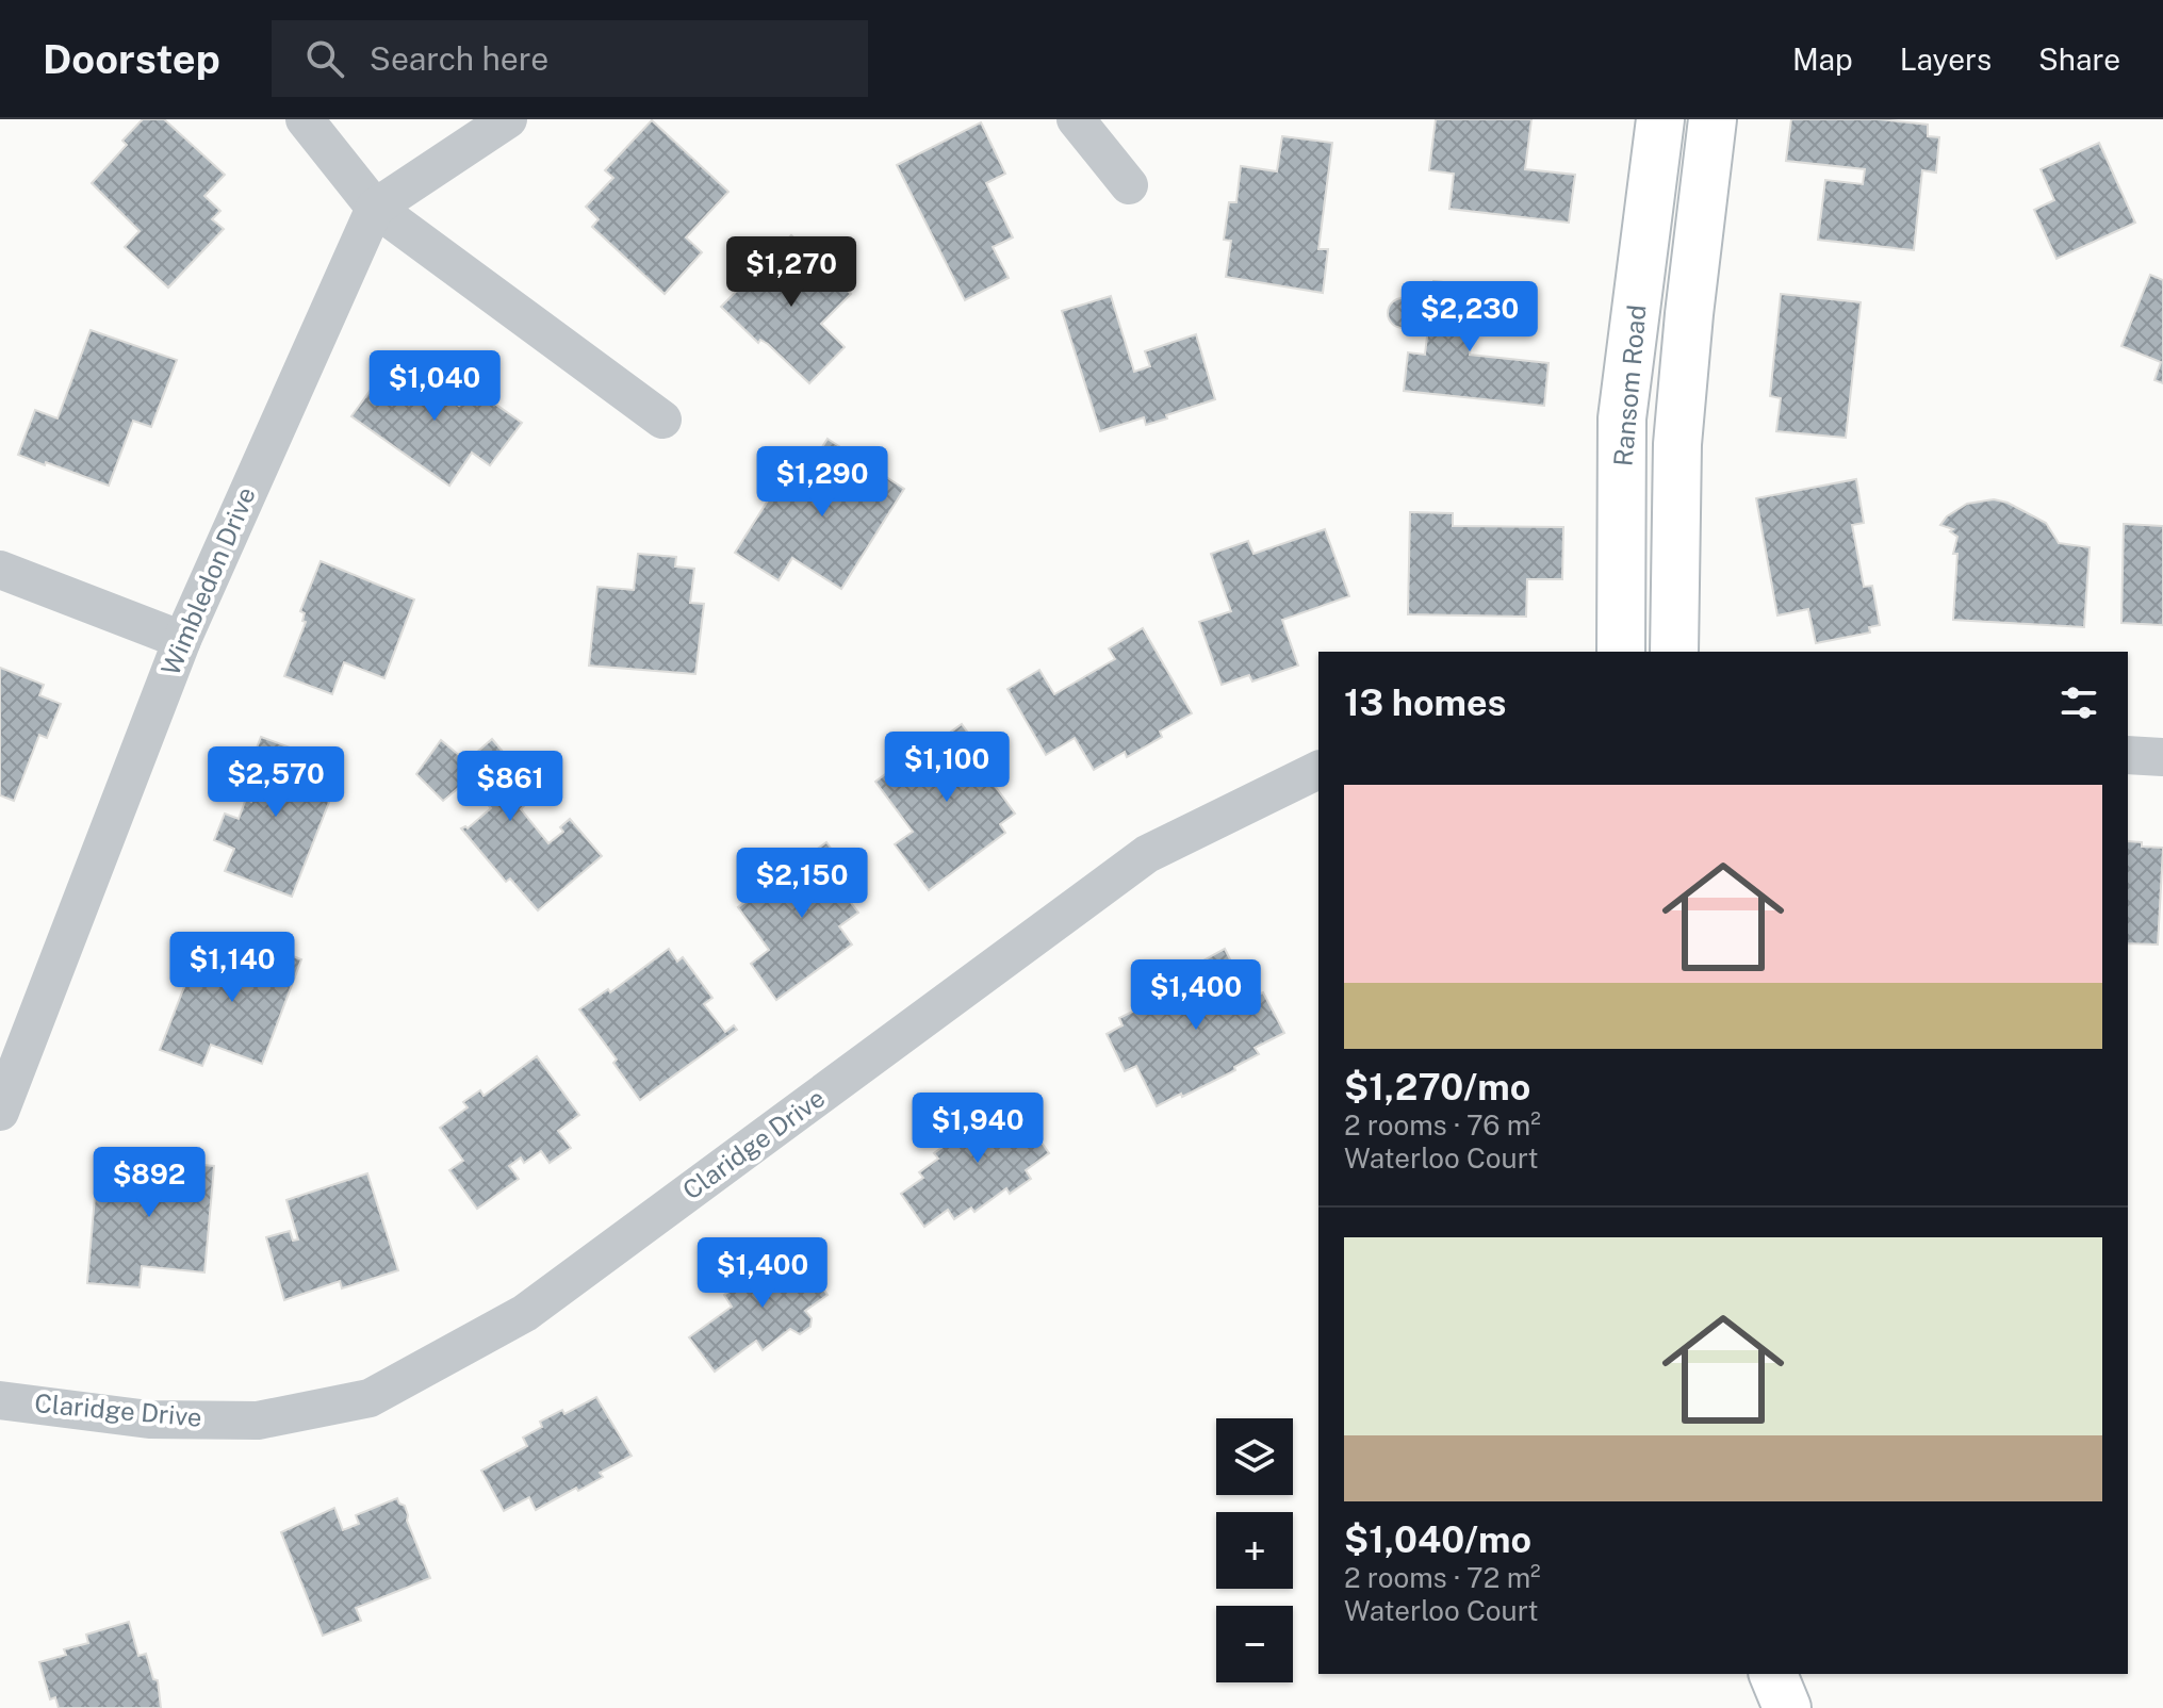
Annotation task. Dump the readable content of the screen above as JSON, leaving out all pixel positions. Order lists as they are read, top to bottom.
{
  "streets": {
    "street": ["Ransom Road", "Wimbledon Drive", "Claridge Drive"]
  },
  "page": {
    "header": "Doorstep",
    "search": "Search here",
    "nav": ["Map", "Layers", "Share"],
    "price": [
      "$1,270",
      "$2,230",
      "$1,040",
      "$1,290",
      "$1,100",
      "$2,570",
      "$861",
      "$2,150",
      "$1,140",
      "$1,400",
      "$1,940",
      "$892",
      "$1,400"
    ],
    "heading": "13 homes",
    "list": [
      {
        "name": "$1,270/mo",
        "note": "2 rooms · 76 m² · Waterloo Court"
      },
      {
        "name": "$1,040/mo",
        "note": "2 rooms · 72 m² · Waterloo Court"
      }
    ],
    "map_buttons": ["+", "−"]
  }
}
